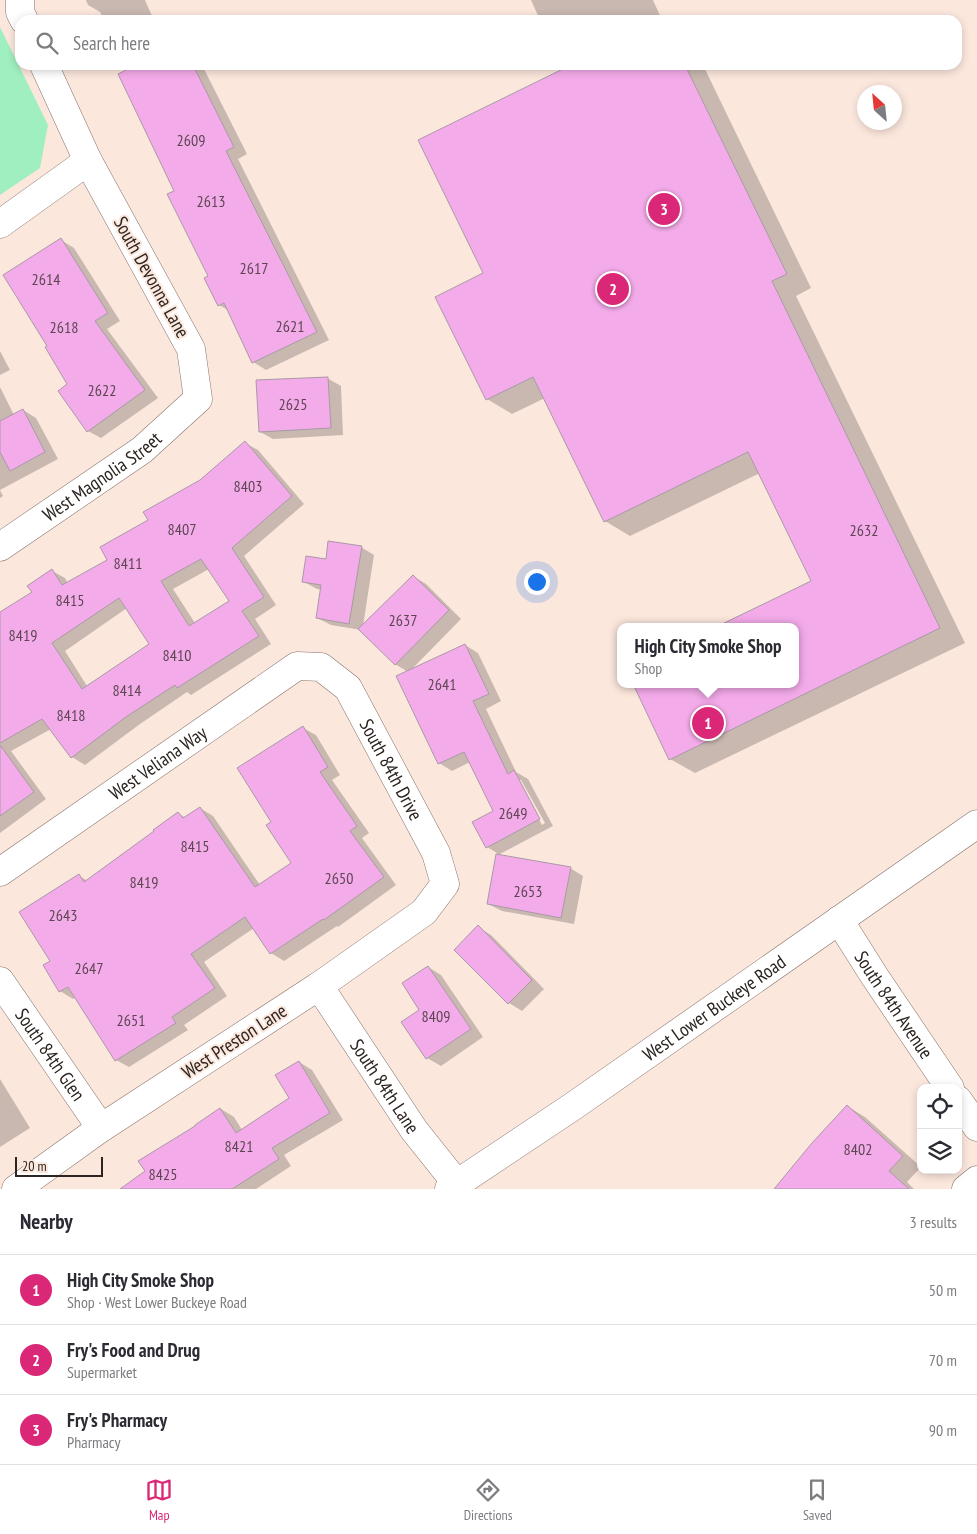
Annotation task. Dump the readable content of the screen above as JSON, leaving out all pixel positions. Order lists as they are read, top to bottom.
{
  "streets": {
    "street": [
      "South Devonna Lane",
      "West Magnolia Street",
      "West Veliana Way",
      "South 84th Drive",
      "South 84th Avenue",
      "West Lower Buckeye Road",
      "West Preston Lane",
      "South 84th Glen",
      "South 84th Lane"
    ]
  },
  "crossings": [
    ["South Devonna Lane", "West Magnolia Street"],
    ["West Veliana Way", "South 84th Drive"],
    ["South 84th Drive", "West Preston Lane"],
    ["South 84th Avenue", "West Lower Buckeye Road"],
    ["West Lower Buckeye Road", "South 84th Lane"],
    ["West Preston Lane", "South 84th Glen"],
    ["West Preston Lane", "South 84th Lane"]
  ],
  "house_numbers": [
    "2609",
    "2613",
    "2617",
    "2614",
    "2621",
    "2618",
    "2622",
    "2625",
    "8403",
    "8407",
    "2632",
    "8411",
    "8415",
    "2637",
    "8419",
    "8410",
    "2641",
    "8414",
    "8418",
    "2649",
    "8415",
    "2650",
    "8419",
    "2653",
    "2643",
    "2647",
    "8409",
    "2651",
    "8421",
    "8402",
    "8425"
  ],
  "scale_bar": "20 m",
  "north": "top left",
  "page": {
    "search": "Search here",
    "pins": ["3", "2", "1"],
    "popup": ["High City Smoke Shop", "Shop"],
    "scale": "20 m",
    "heading": ["Nearby", "3 results"],
    "list": [
      {
        "mark": "1",
        "name": "High City Smoke Shop",
        "note": "Shop · West Lower Buckeye Road",
        "value": "50 m"
      },
      {
        "mark": "2",
        "name": "Fry's Food and Drug",
        "note": "Supermarket",
        "value": "70 m"
      },
      {
        "mark": "3",
        "name": "Fry's Pharmacy",
        "note": "Pharmacy",
        "value": "90 m"
      }
    ],
    "nav": ["Map", "Directions", "Saved"]
  }
}
